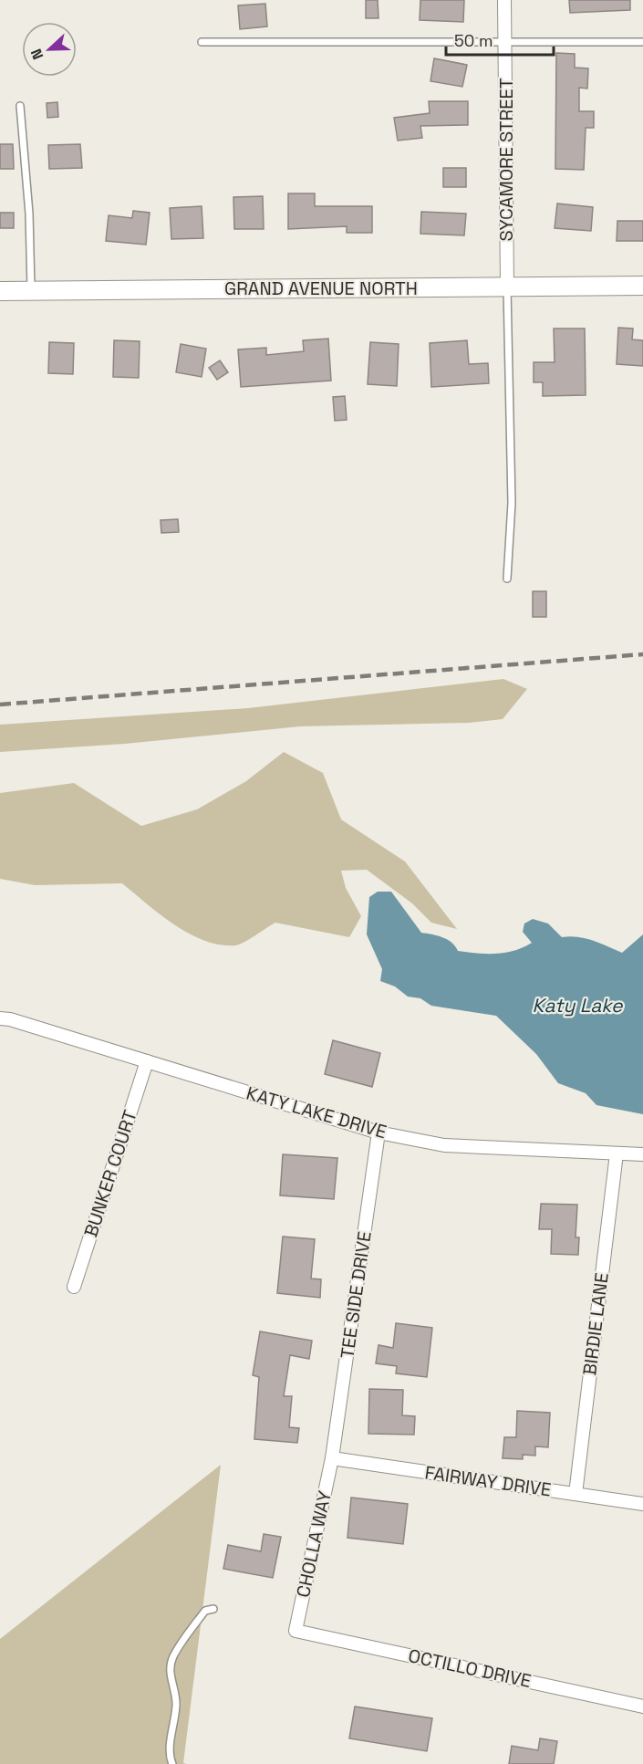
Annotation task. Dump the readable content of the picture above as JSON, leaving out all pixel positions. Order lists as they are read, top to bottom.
{
  "streets": {
    "main road": ["GRAND AVENUE NORTH"],
    "street": [
      "SYCAMORE STREET",
      "KATY LAKE DRIVE",
      "BUNKER COURT",
      "TEE SIDE DRIVE",
      "BIRDIE LANE",
      "FAIRWAY DRIVE",
      "CHOLLA WAY",
      "OCTILLO DRIVE"
    ]
  },
  "crossings": [
    ["SYCAMORE STREET", "GRAND AVENUE NORTH"],
    ["KATY LAKE DRIVE", "BUNKER COURT"],
    ["KATY LAKE DRIVE", "TEE SIDE DRIVE"],
    ["KATY LAKE DRIVE", "BIRDIE LANE"],
    ["TEE SIDE DRIVE", "FAIRWAY DRIVE"],
    ["TEE SIDE DRIVE", "CHOLLA WAY"],
    ["BIRDIE LANE", "FAIRWAY DRIVE"],
    ["FAIRWAY DRIVE", "CHOLLA WAY"],
    ["CHOLLA WAY", "OCTILLO DRIVE"]
  ],
  "water": ["Katy Lake"],
  "scale_bar": "50 m",
  "north": "left"
}
